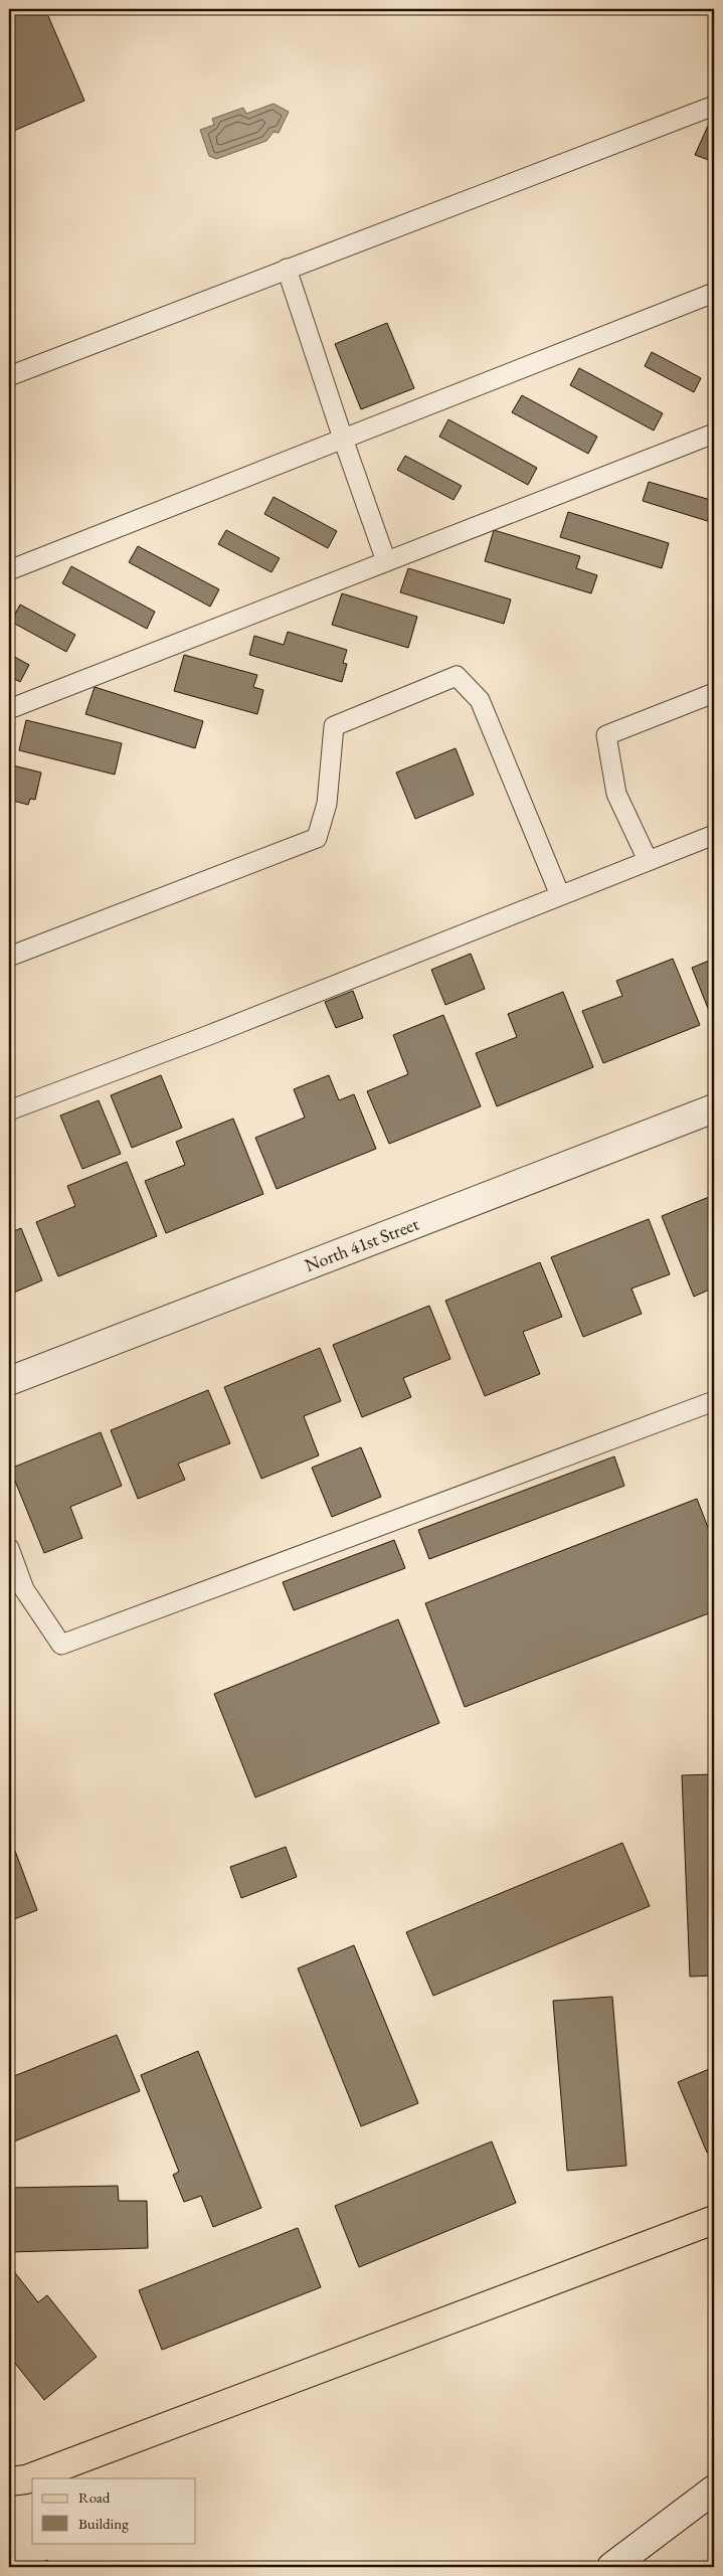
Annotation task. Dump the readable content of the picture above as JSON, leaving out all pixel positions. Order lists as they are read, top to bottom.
{
  "streets": {
    "street": ["North 41st Street"]
  },
  "legend": ["Road", "Building"]
}
